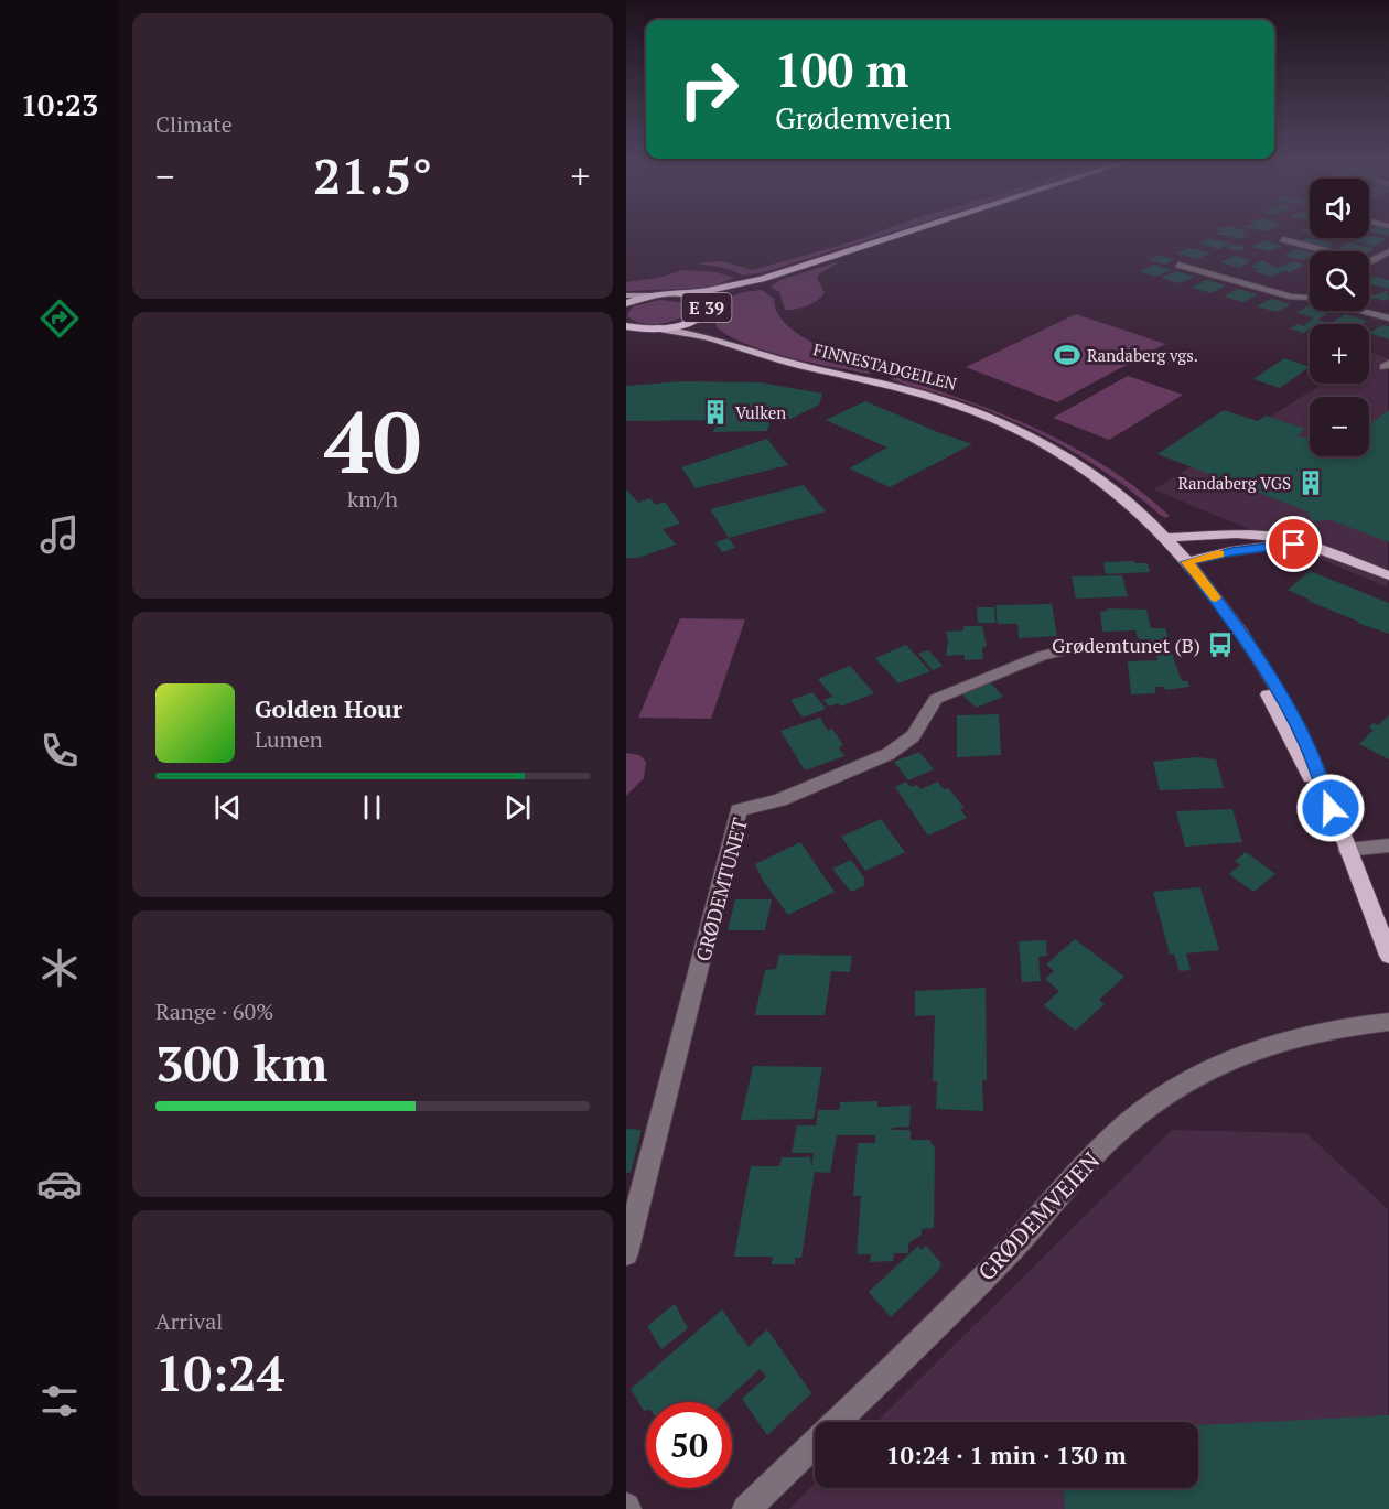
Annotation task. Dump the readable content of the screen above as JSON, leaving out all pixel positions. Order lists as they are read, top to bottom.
{
  "streets": {
    "highway": ["E 39"],
    "main road": ["FINNESTADGEILEN"],
    "street": ["GRØDEMTUNET", "GRØDEMVEIEN"]
  },
  "crossings": [
    ["E 39", "FINNESTADGEILEN"]
  ],
  "places": {
    "sports": ["Randaberg vgs."],
    "building": ["Vulken", "Randaberg VGS"],
    "bus stop": ["Grødemtunet (B)"]
  },
  "page": {
    "tabs": "10:23",
    "tile": [
      "Climate",
      ["40", "km/h"],
      ["Range · 60%", "300 km"],
      ["Arrival", "10:24"]
    ],
    "turn": ["100 m", "Grødemveien"],
    "heat": ["−", "21.5°", "+"],
    "map_buttons": ["+", "−"],
    "song": ["Golden Hour", "Lumen"],
    "limit": "50",
    "trip": "10:24 · 1 min · 130 m"
  }
}
